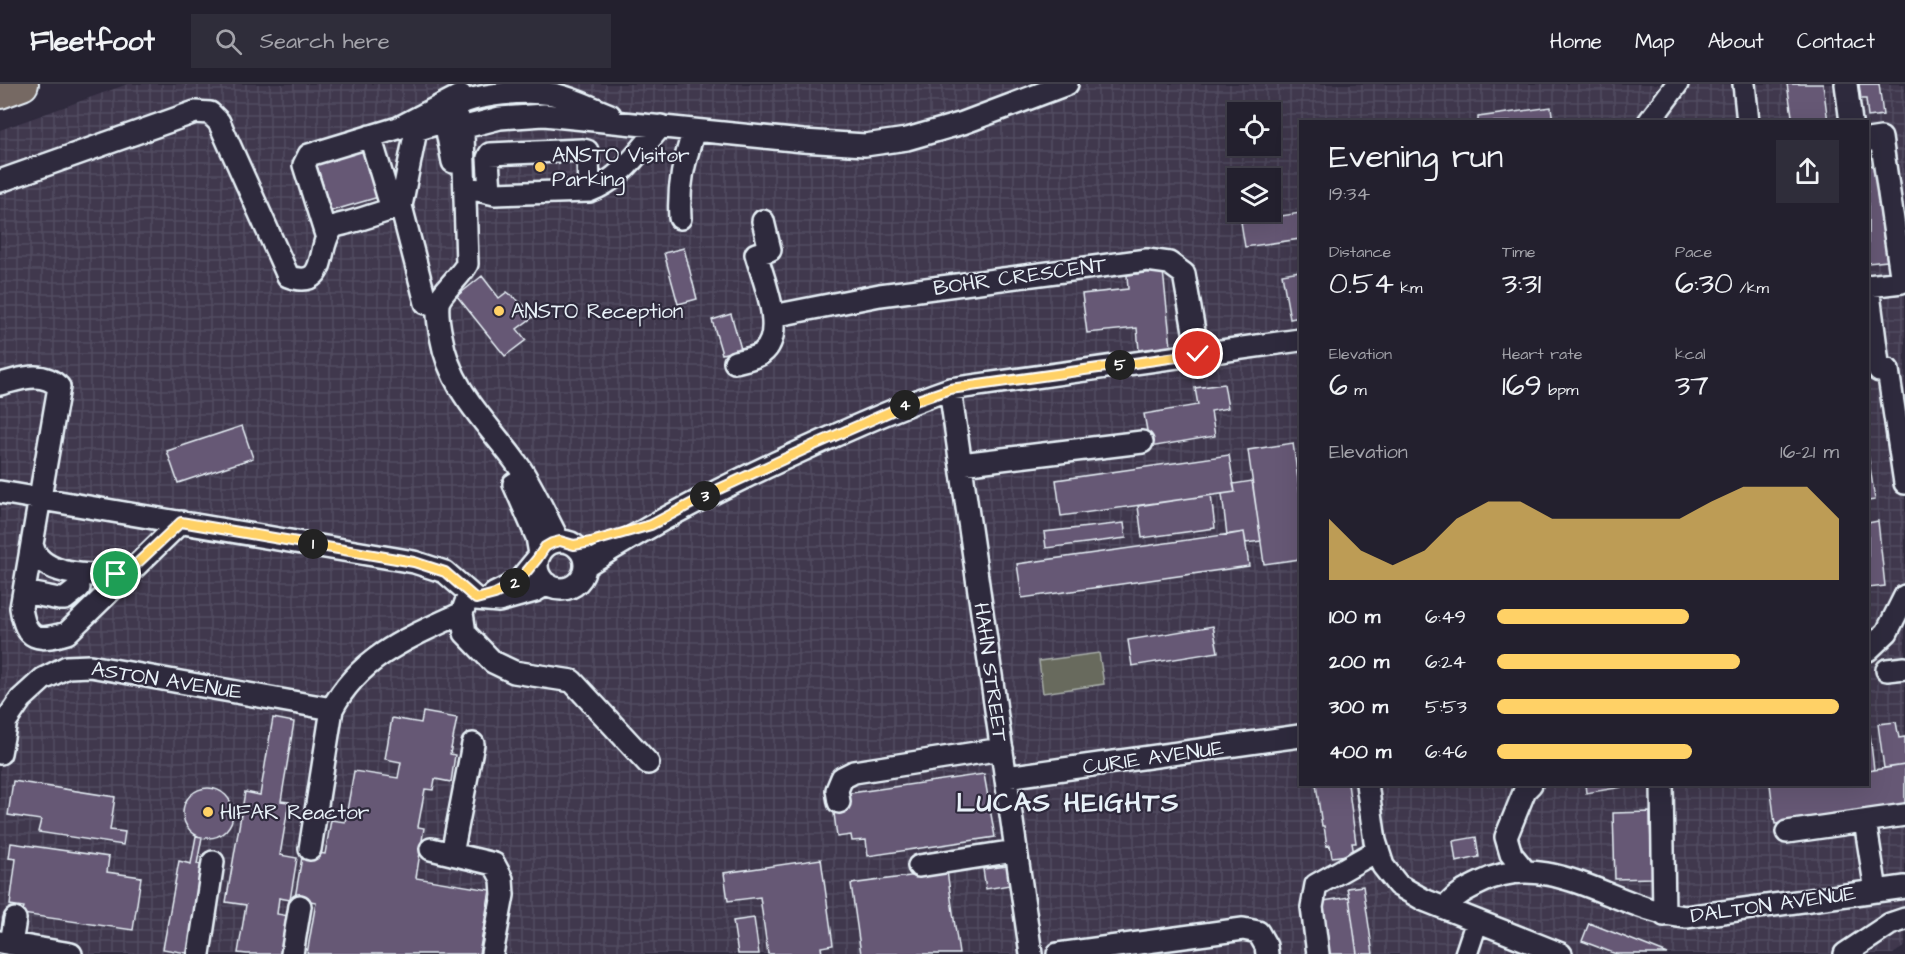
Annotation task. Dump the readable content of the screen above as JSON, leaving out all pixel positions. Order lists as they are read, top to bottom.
{
  "streets": {
    "lane": [
      "BOHR CRESCENT",
      "HAHN STREET",
      "ASTON AVENUE",
      "CURIE AVENUE",
      "DALTON AVENUE"
    ]
  },
  "crossings": [
    ["HAHN STREET", "CURIE AVENUE"]
  ],
  "districts": ["LUCAS HEIGHTS"],
  "places": ["ANSTO Visitor Parking", "ANSTO Reception", "HIFAR Reactor"],
  "page": {
    "header": "Fleetfoot",
    "search": "Search here",
    "nav": [
      "Home",
      "Map",
      "About",
      "Contact"
    ],
    "heading": ["Evening run", "19:34"],
    "stats": [
      ["Distance", "0.54 km"],
      ["Time", "3:31"],
      ["Pace", "6:30 /km"],
      ["Elevation", "6 m"],
      ["Heart rate", "169 bpm"],
      ["kcal", "37"]
    ],
    "pins": [
      "5",
      "4",
      "3",
      "1",
      "2"
    ],
    "chart": ["Elevation", "16–21 m"],
    "list": [
      {
        "name": "100 m",
        "note": "6:49"
      },
      {
        "name": "200 m",
        "note": "6:24"
      },
      {
        "name": "300 m",
        "note": "5:53"
      },
      {
        "name": "400 m",
        "note": "6:46"
      }
    ]
  }
}
